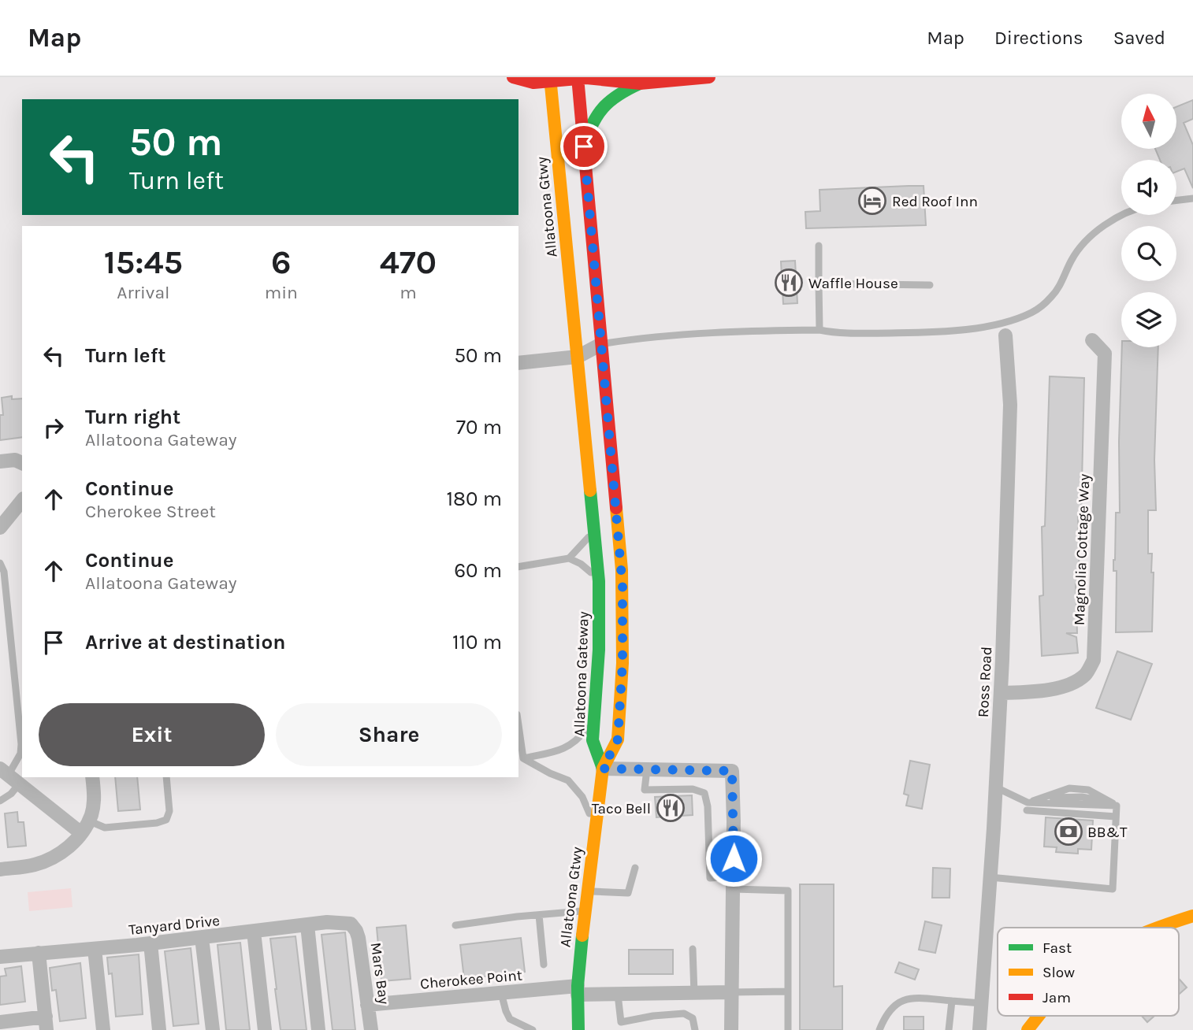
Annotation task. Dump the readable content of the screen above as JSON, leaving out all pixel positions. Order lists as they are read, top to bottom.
{
  "streets": {
    "main road": ["Allatoona Gtwy", "Allatoona Gateway"],
    "street": [
      "Magnolia Cottage Way",
      "Ross Road",
      "Tanyard Drive",
      "Mars Bay",
      "Cherokee Point"
    ]
  },
  "crossings": [
    ["Allatoona Gtwy", "Allatoona Gateway"],
    ["Allatoona Gtwy", "Cherokee Point"],
    ["Magnolia Cottage Way", "Ross Road"],
    ["Tanyard Drive", "Mars Bay"],
    ["Mars Bay", "Cherokee Point"]
  ],
  "places": {
    "hotel": ["Red Roof Inn"],
    "restaurant": ["Waffle House", "Taco Bell"],
    "bank": ["BB&T"]
  },
  "legend": ["Fast", "Slow", "Jam"],
  "north": "top",
  "page": {
    "header": "Map",
    "nav": ["Map", "Directions", "Saved"],
    "turn": ["50 m", "Turn left"],
    "eta": [
      "15:45",
      "Arrival",
      "6",
      "min",
      "470",
      "m"
    ],
    "list": [
      {
        "name": "Turn left",
        "value": "50 m"
      },
      {
        "name": "Turn right",
        "note": "Allatoona Gateway",
        "value": "70 m"
      },
      {
        "name": "Continue",
        "note": "Cherokee Street",
        "value": "180 m"
      },
      {
        "name": "Continue",
        "note": "Allatoona Gateway",
        "value": "60 m"
      },
      {
        "name": "Arrive at destination",
        "value": "110 m"
      }
    ],
    "buttons": ["Exit", "Share"]
  }
}
